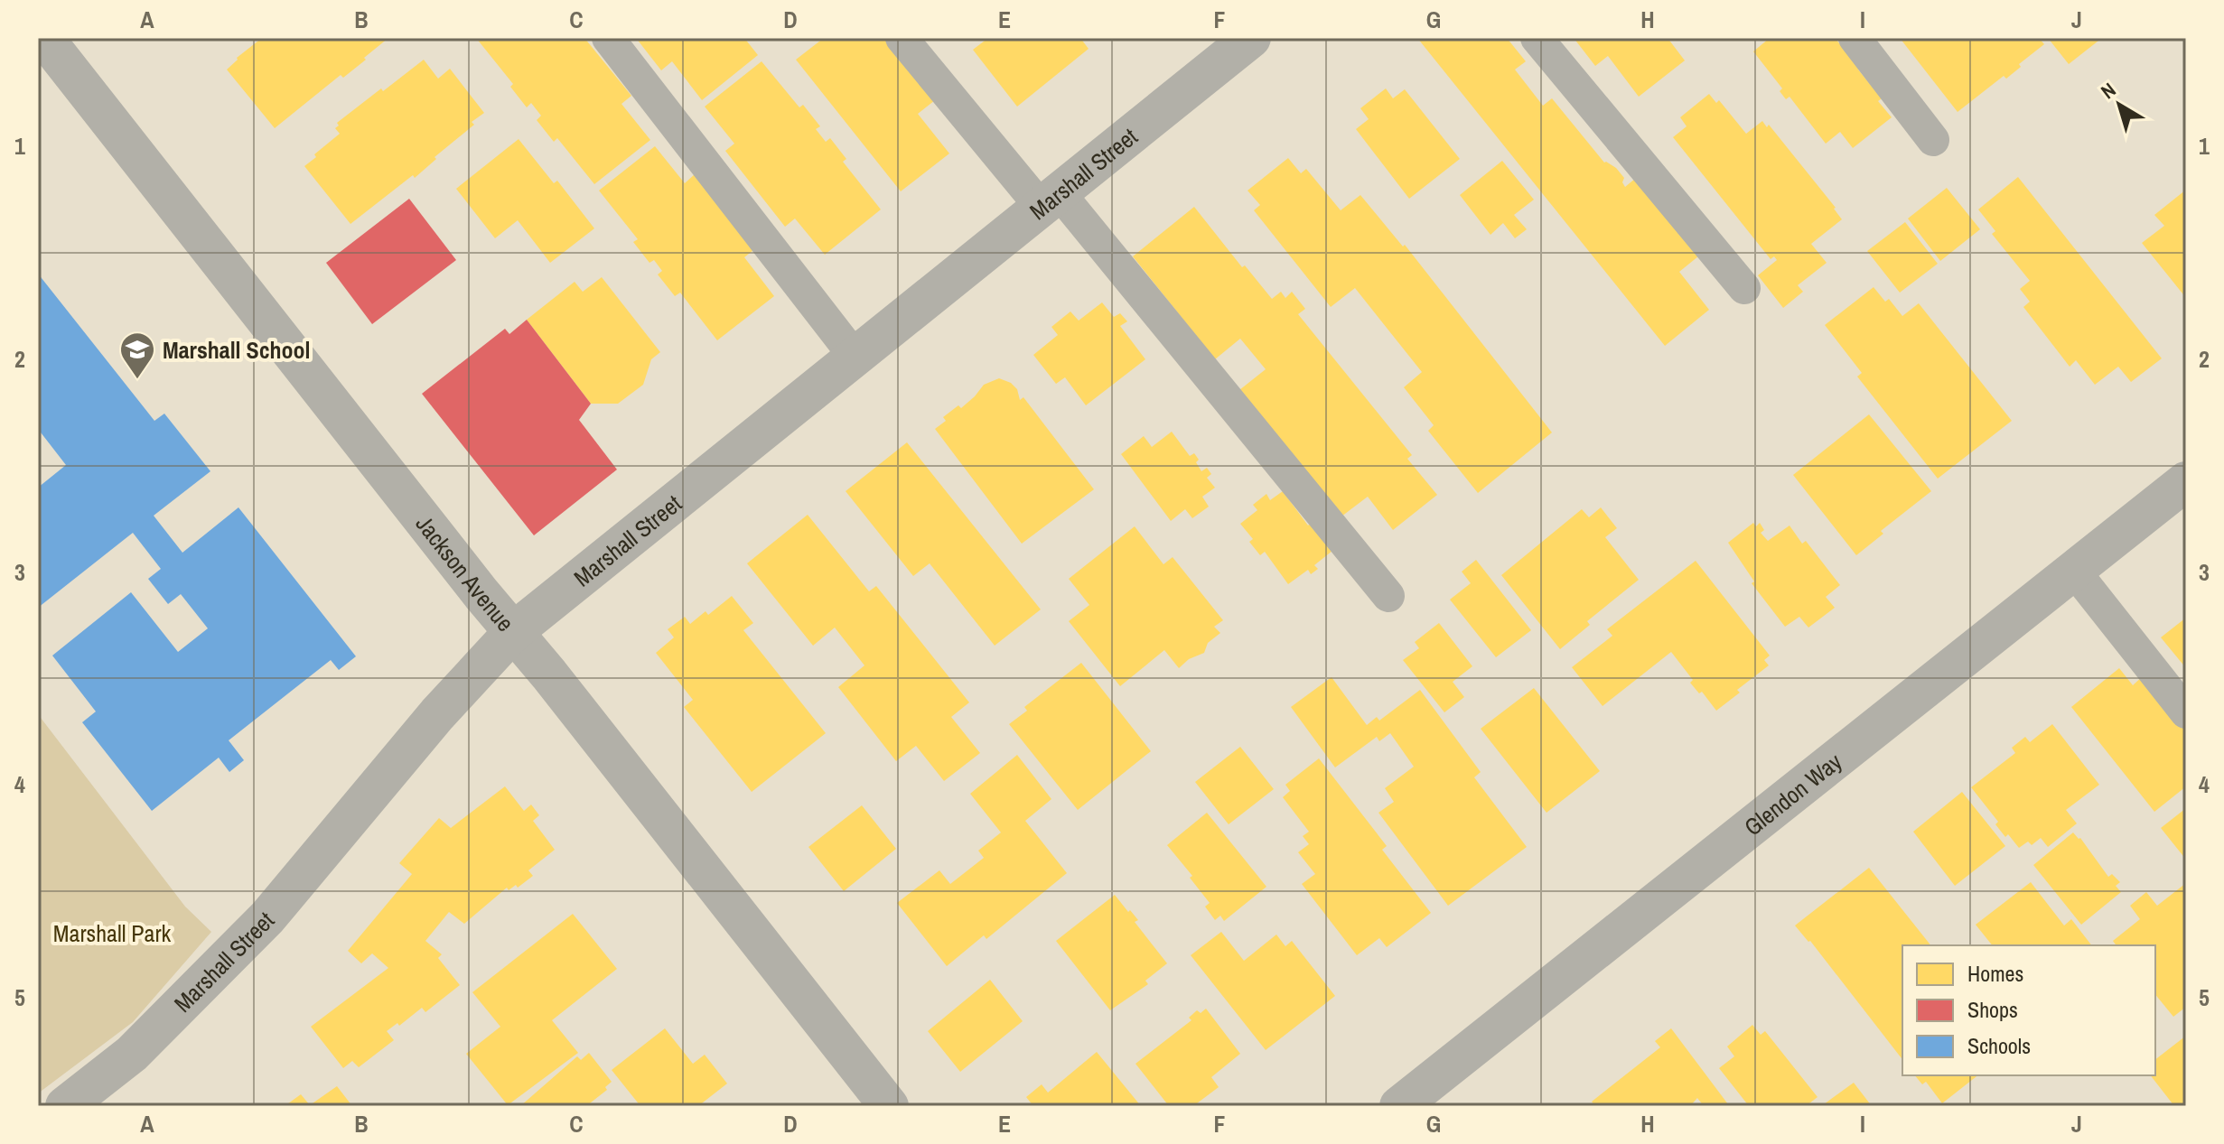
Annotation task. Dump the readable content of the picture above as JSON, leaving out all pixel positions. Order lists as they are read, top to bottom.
{
  "streets": {
    "street": ["Marshall Street", "Jackson Avenue", "Glendon Way"]
  },
  "crossings": [
    ["Marshall Street", "Jackson Avenue"]
  ],
  "parks": ["Marshall Park"],
  "places": {
    "school or university": ["Marshall School"]
  },
  "legend": ["Homes", "Shops", "Schools"],
  "north": "top left",
  "grid": {
    "columns": [
      "A",
      "B",
      "C",
      "D",
      "E",
      "F",
      "G",
      "H",
      "I",
      "J"
    ],
    "rows": [
      "1",
      "2",
      "3",
      "4",
      "5"
    ]
  }
}
